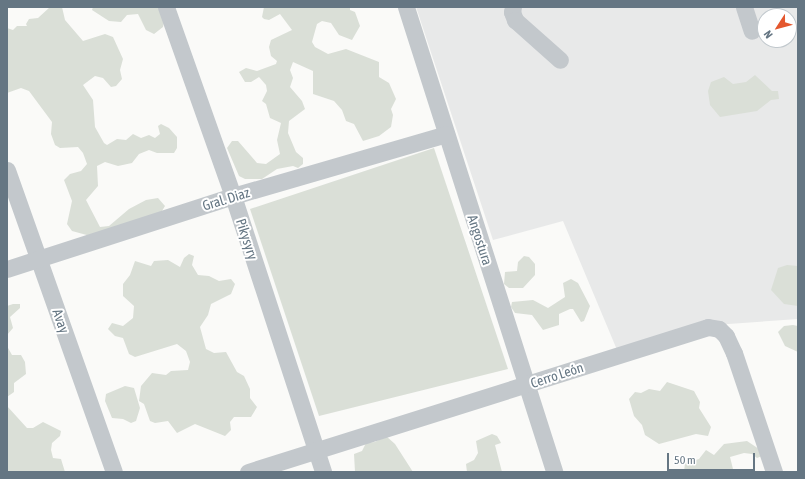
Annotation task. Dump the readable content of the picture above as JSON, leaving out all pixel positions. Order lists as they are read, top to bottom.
{
  "streets": {
    "street": [
      "Gral. Diaz",
      "Pikysyry",
      "Angostura",
      "Avay",
      "Cerro León"
    ]
  },
  "crossings": [
    ["Gral. Diaz", "Pikysyry"],
    ["Gral. Diaz", "Angostura"],
    ["Gral. Diaz", "Avay"],
    ["Pikysyry", "Cerro León"],
    ["Angostura", "Cerro León"]
  ],
  "scale_bar": "50 m",
  "north": "bottom left"
}
